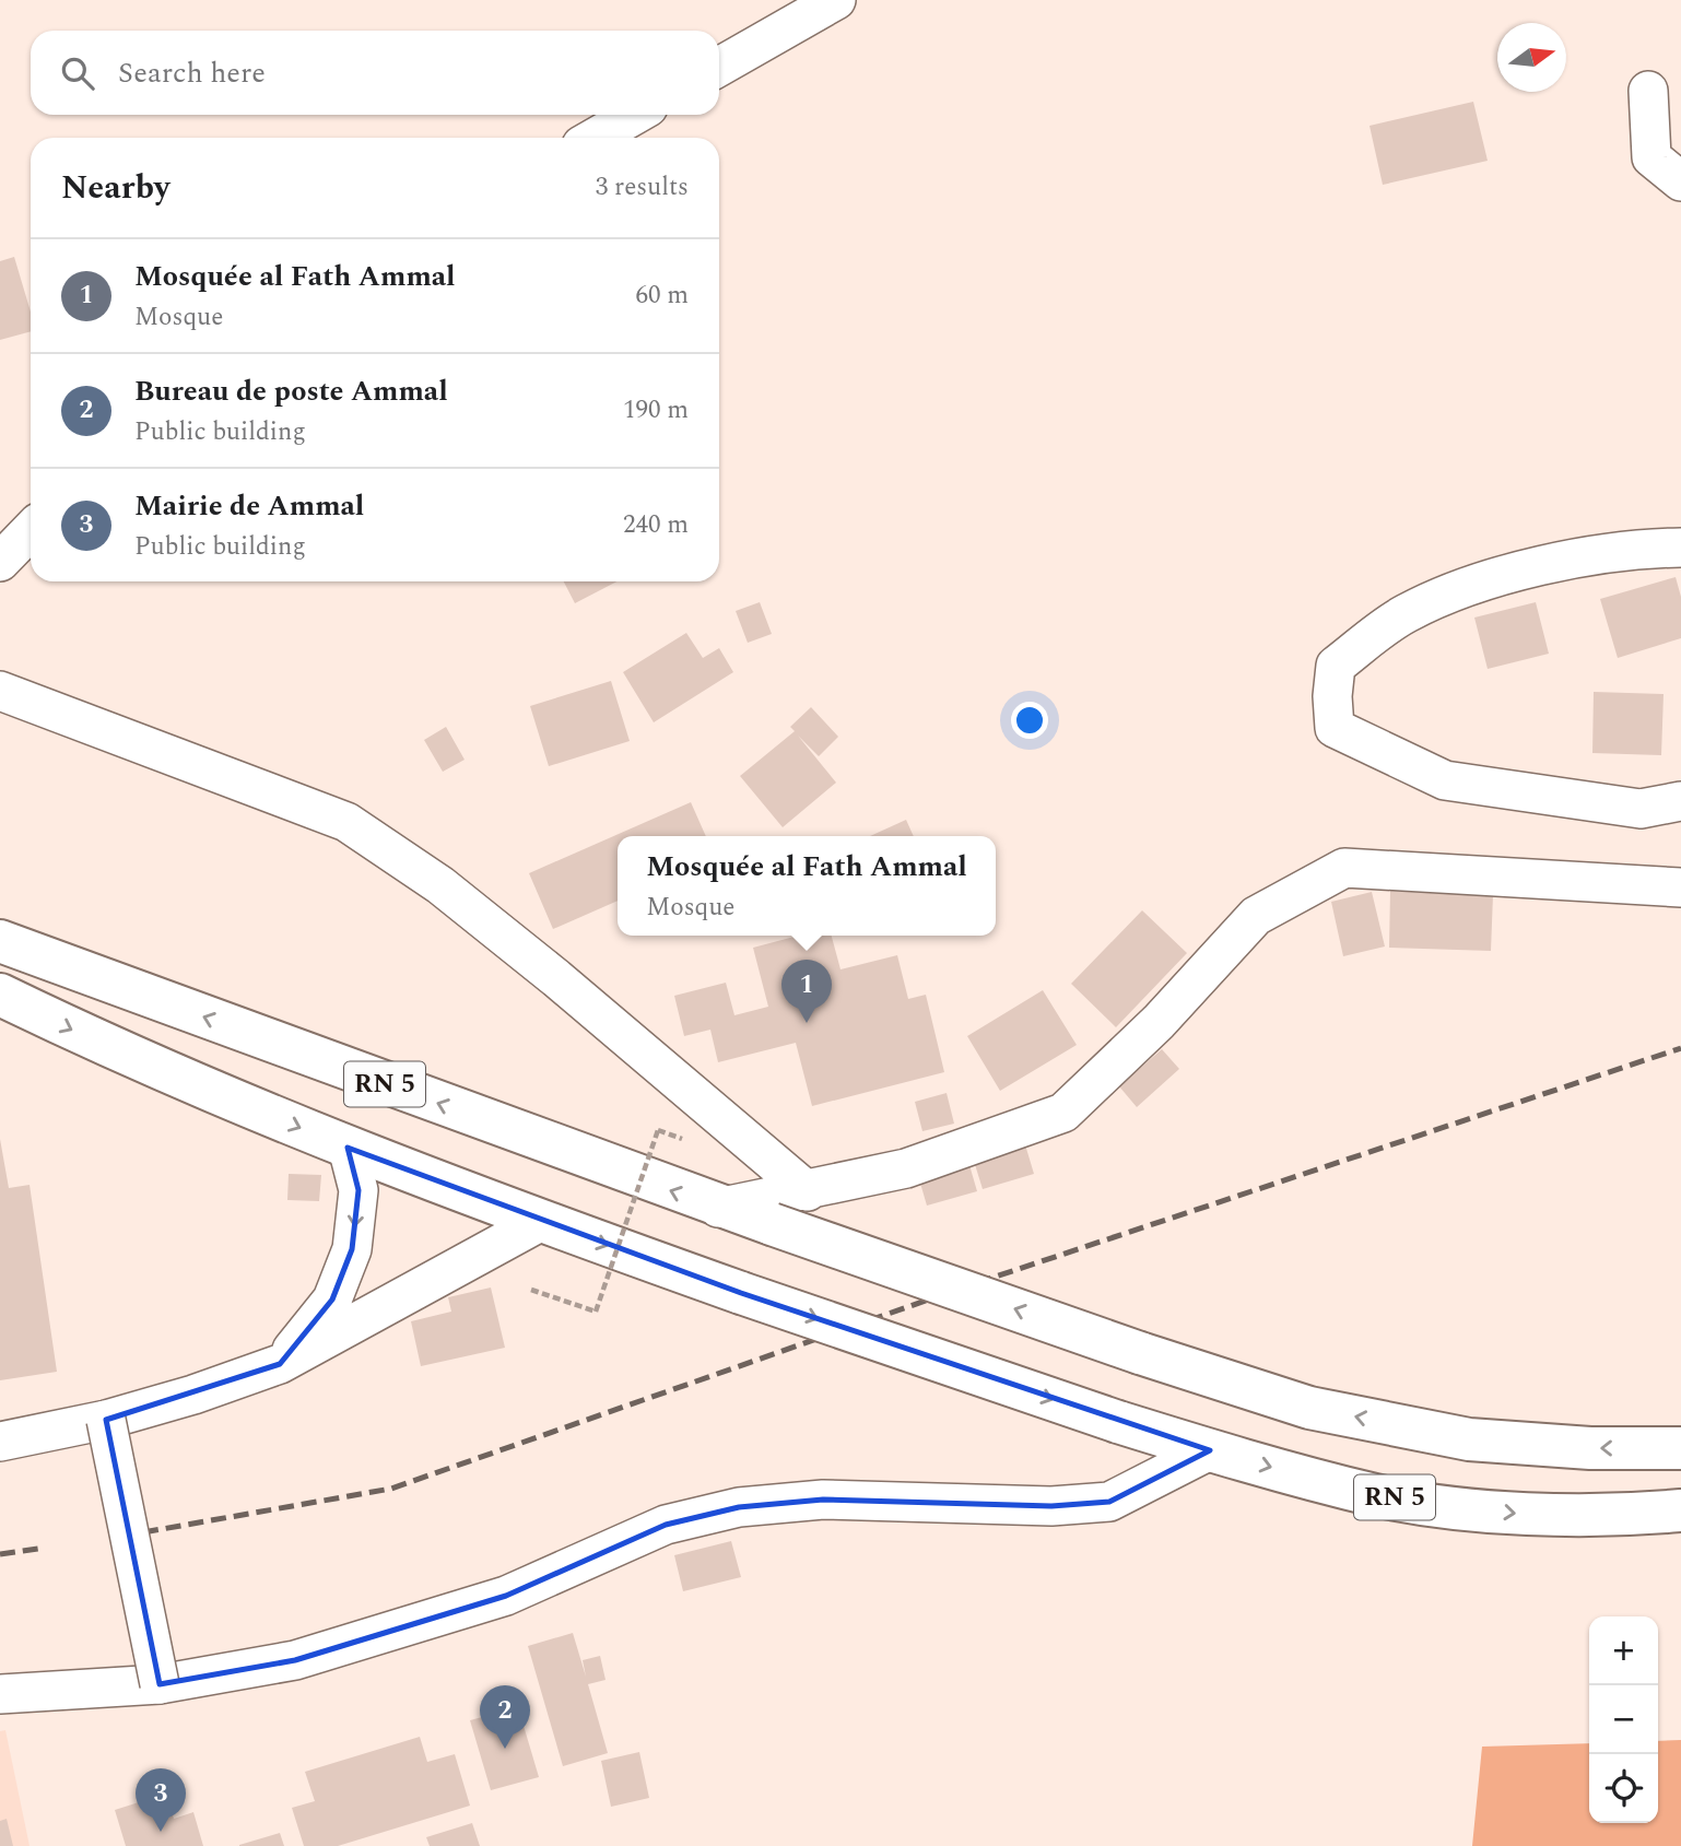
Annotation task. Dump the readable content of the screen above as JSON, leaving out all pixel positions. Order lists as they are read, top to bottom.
{
  "streets": {
    "highway": ["RN 5"]
  },
  "north": "right",
  "page": {
    "search": "Search here",
    "heading": ["Nearby", "3 results"],
    "list": [
      {
        "mark": "1",
        "name": "Mosquée al Fath Ammal",
        "note": "Mosque",
        "value": "60 m"
      },
      {
        "mark": "2",
        "name": "Bureau de poste Ammal",
        "note": "Public building",
        "value": "190 m"
      },
      {
        "mark": "3",
        "name": "Mairie de Ammal",
        "note": "Public building",
        "value": "240 m"
      }
    ],
    "popup": ["Mosquée al Fath Ammal", "Mosque"],
    "pins": ["1", "2", "3"],
    "map_buttons": ["+", "−"]
  }
}
